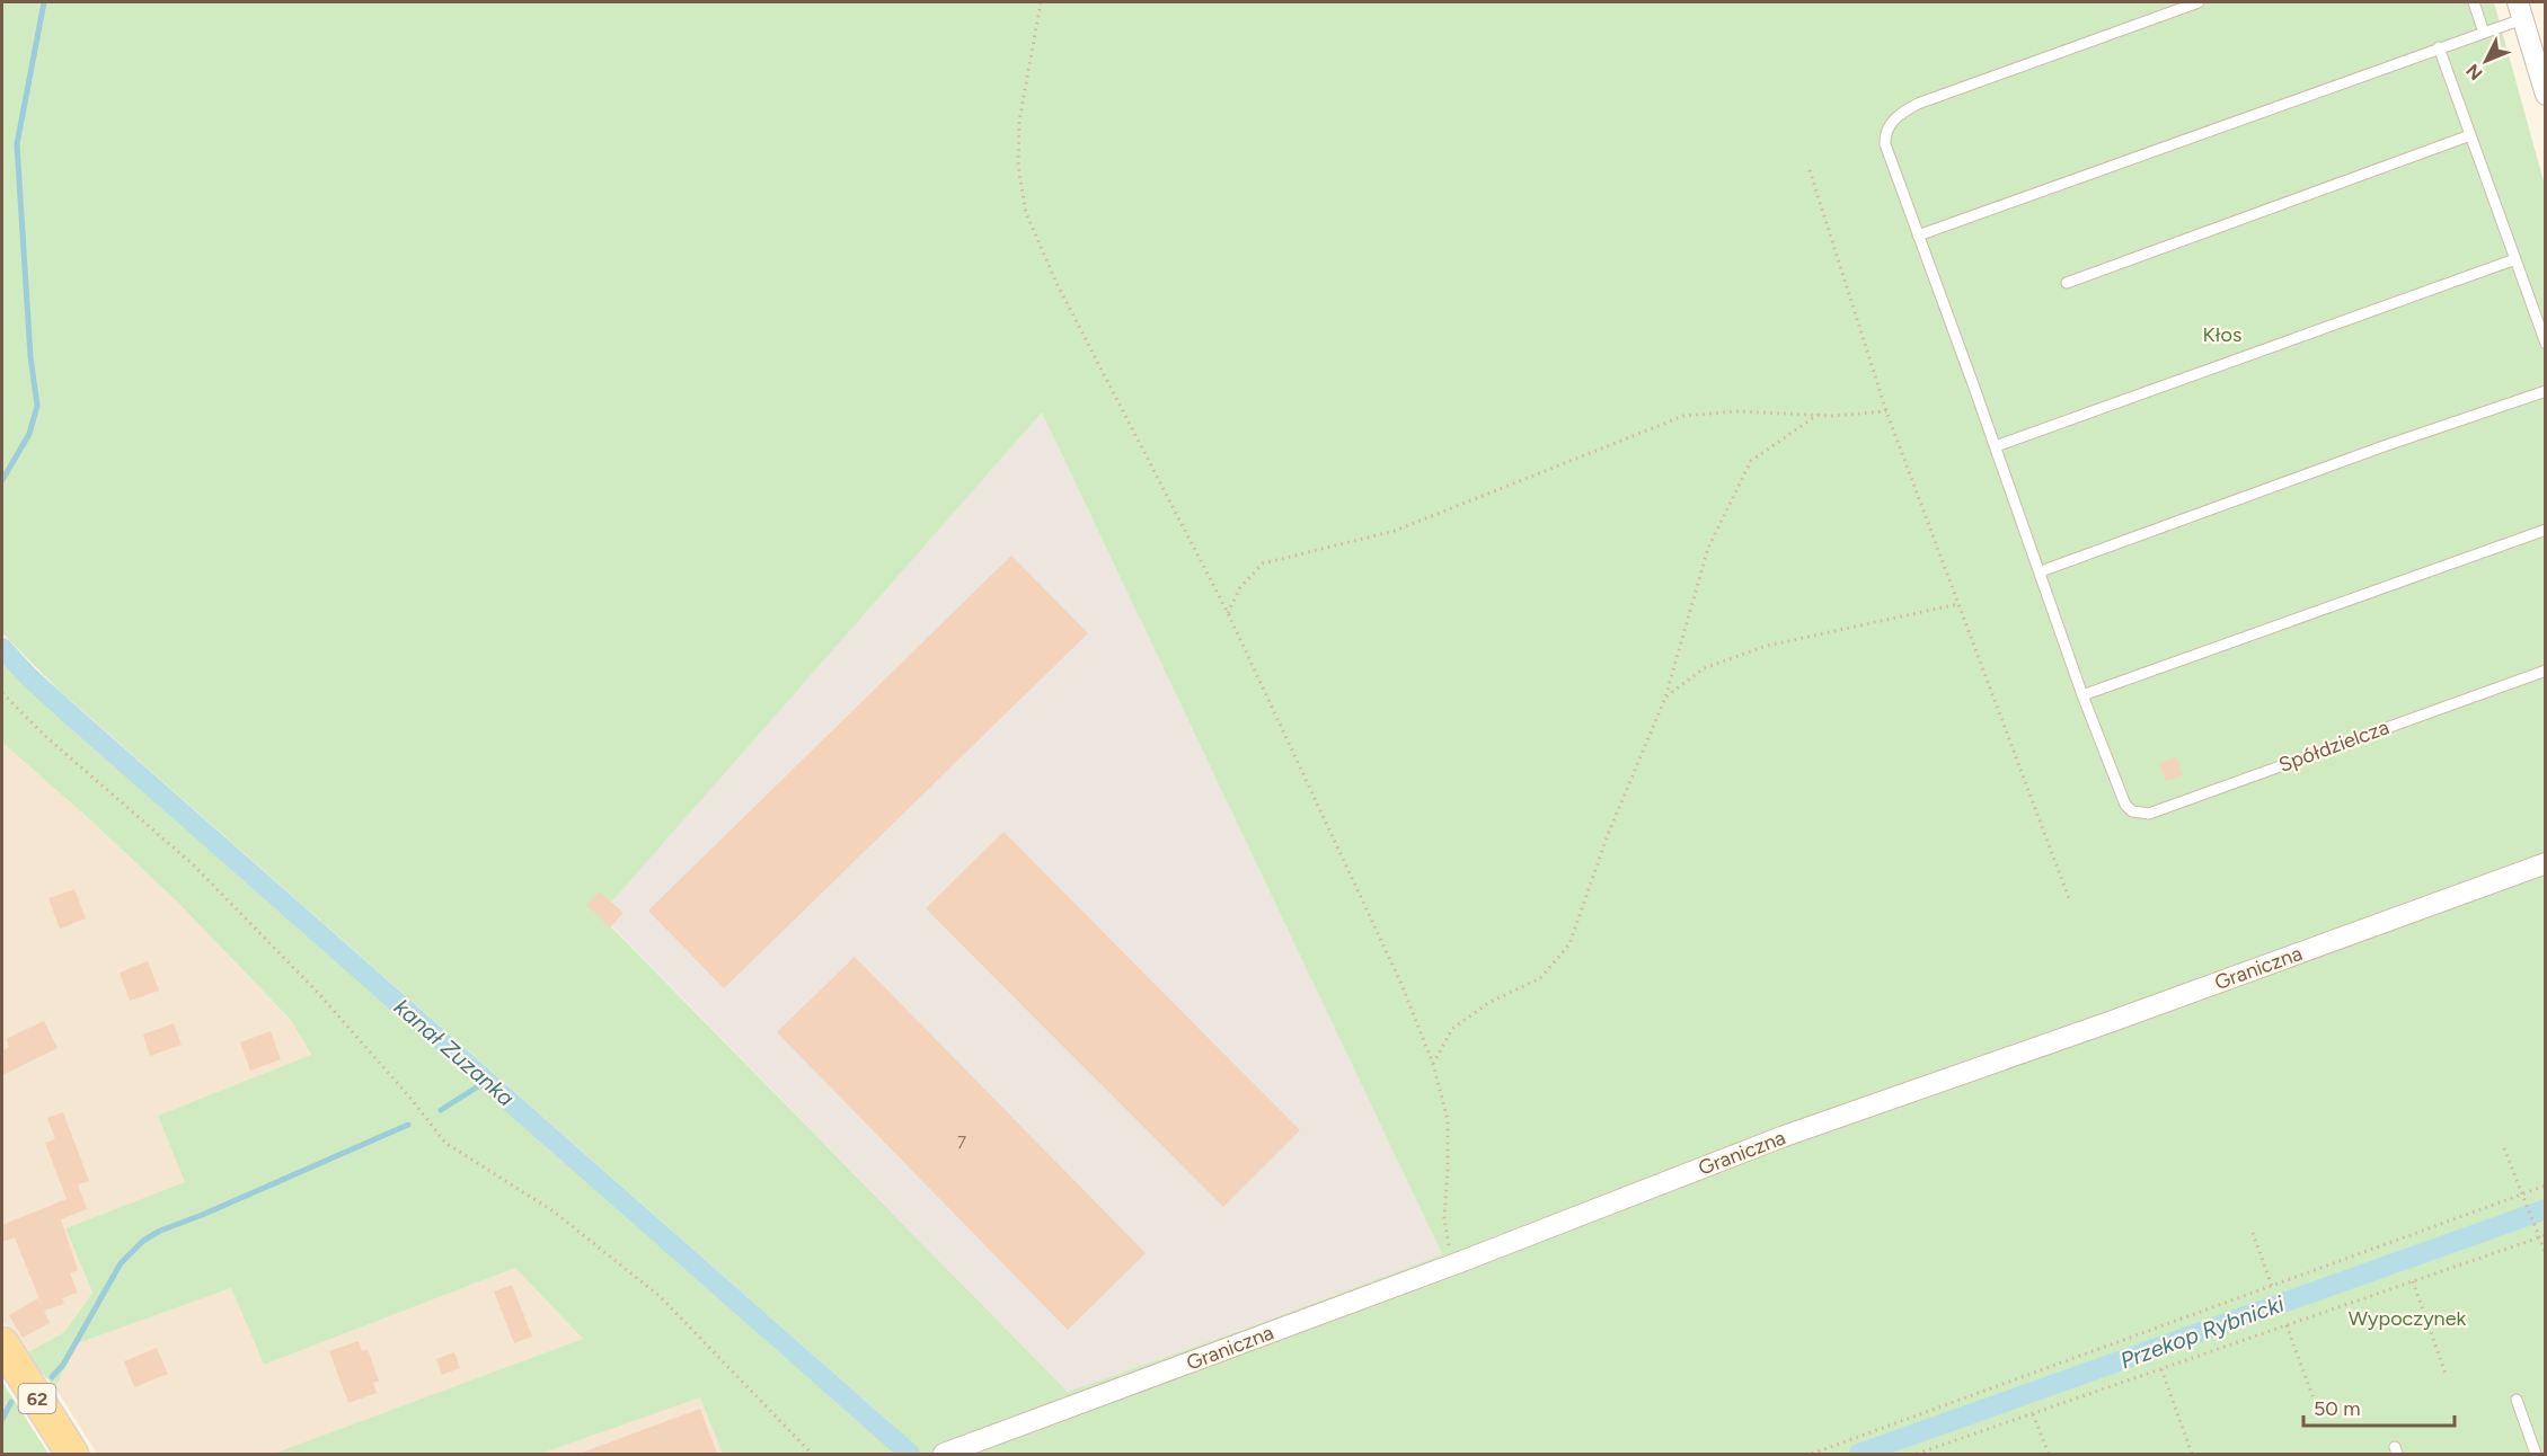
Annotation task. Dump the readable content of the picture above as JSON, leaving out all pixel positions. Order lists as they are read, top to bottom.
{
  "streets": {
    "main road": ["62"],
    "street": ["Graniczna"],
    "lane": ["Spółdzielcza"]
  },
  "water": ["kanał Zuzanka", "Przekop Rybnicki"],
  "parks": ["Kłos", "Wypoczynek"],
  "house_numbers": ["7"],
  "scale_bar": "50 m",
  "north": "bottom left"
}
